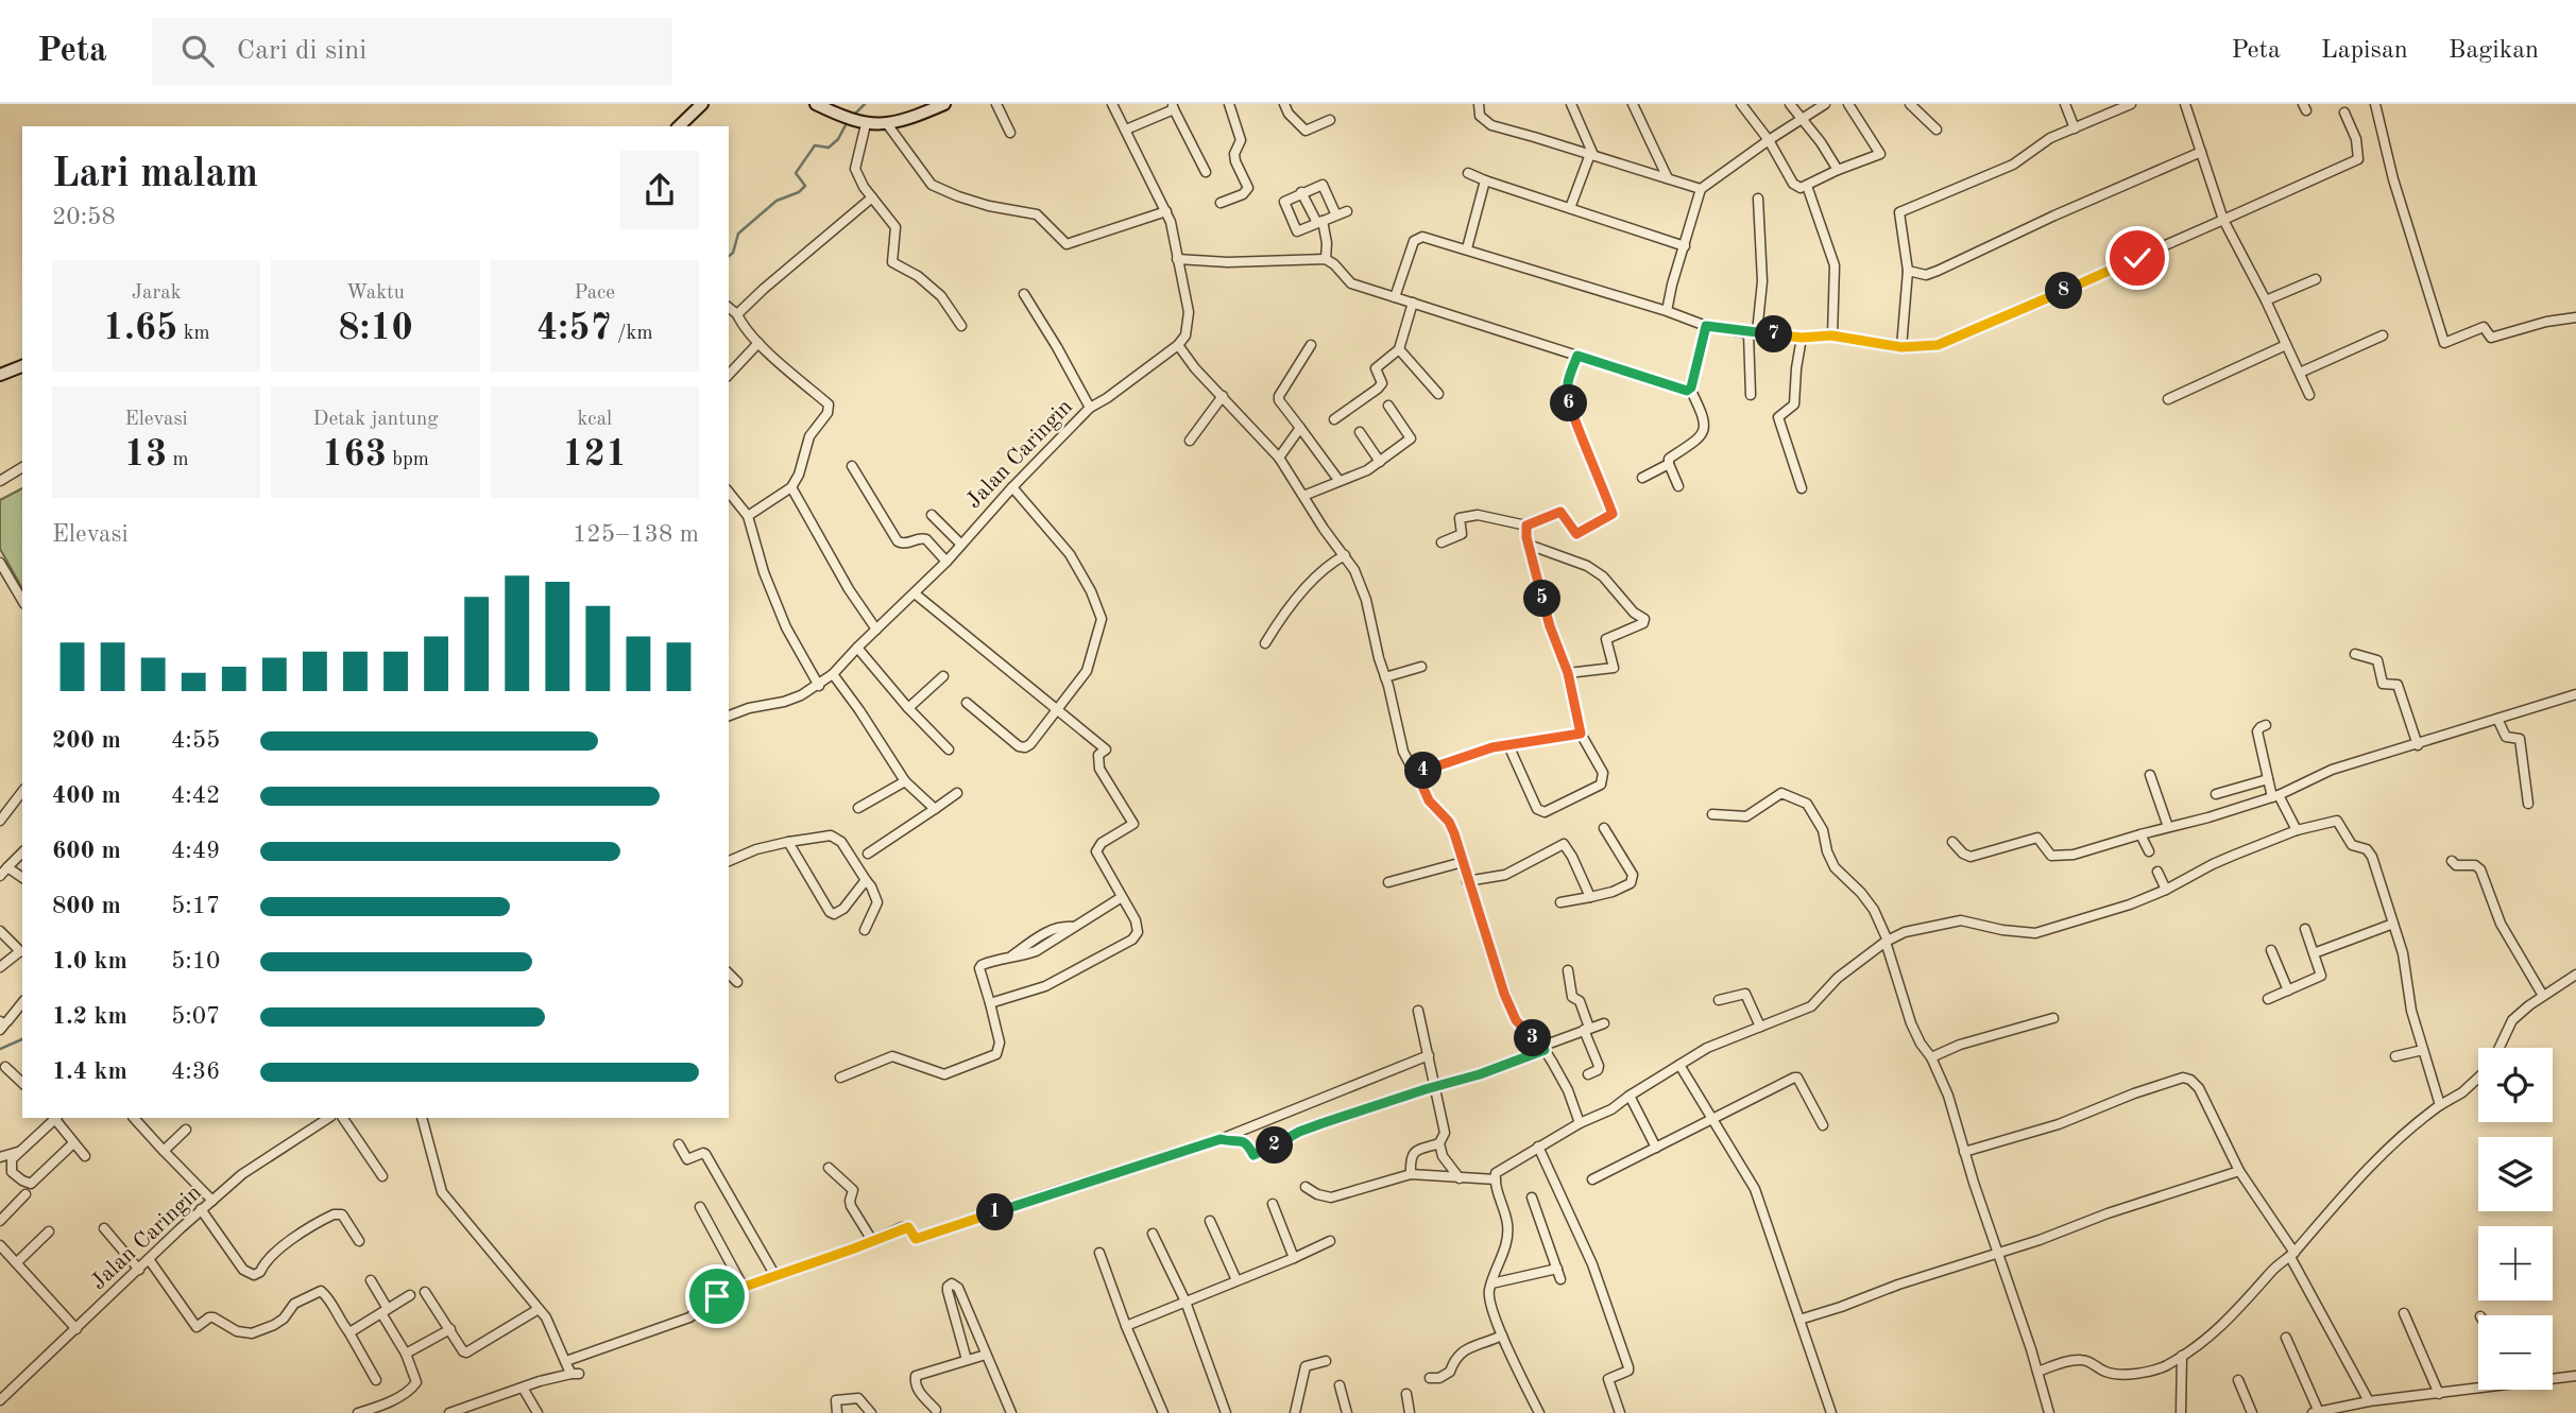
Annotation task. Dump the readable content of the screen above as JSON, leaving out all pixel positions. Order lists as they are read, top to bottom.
{
  "streets": {
    "street": ["Jalan Caringin"]
  },
  "page": {
    "header": "Peta",
    "search": "Cari di sini",
    "nav": ["Peta", "Lapisan", "Bagikan"],
    "heading": ["Lari malam", "20:58"],
    "stats": [
      ["Jarak", "1.65 km"],
      ["Waktu", "8:10"],
      ["Pace", "4:57 /km"],
      ["Elevasi", "13 m"],
      ["Detak jantung", "163 bpm"],
      ["kcal", "121"]
    ],
    "pins": [
      "8",
      "7",
      "6",
      "5",
      "4",
      "3",
      "2",
      "1"
    ],
    "chart": ["Elevasi", "125–138 m"],
    "list": [
      {
        "name": "200 m",
        "note": "4:55"
      },
      {
        "name": "400 m",
        "note": "4:42"
      },
      {
        "name": "600 m",
        "note": "4:49"
      },
      {
        "name": "800 m",
        "note": "5:17"
      },
      {
        "name": "1.0 km",
        "note": "5:10"
      },
      {
        "name": "1.2 km",
        "note": "5:07"
      },
      {
        "name": "1.4 km",
        "note": "4:36"
      }
    ],
    "map_buttons": ["+", "−"]
  }
}
